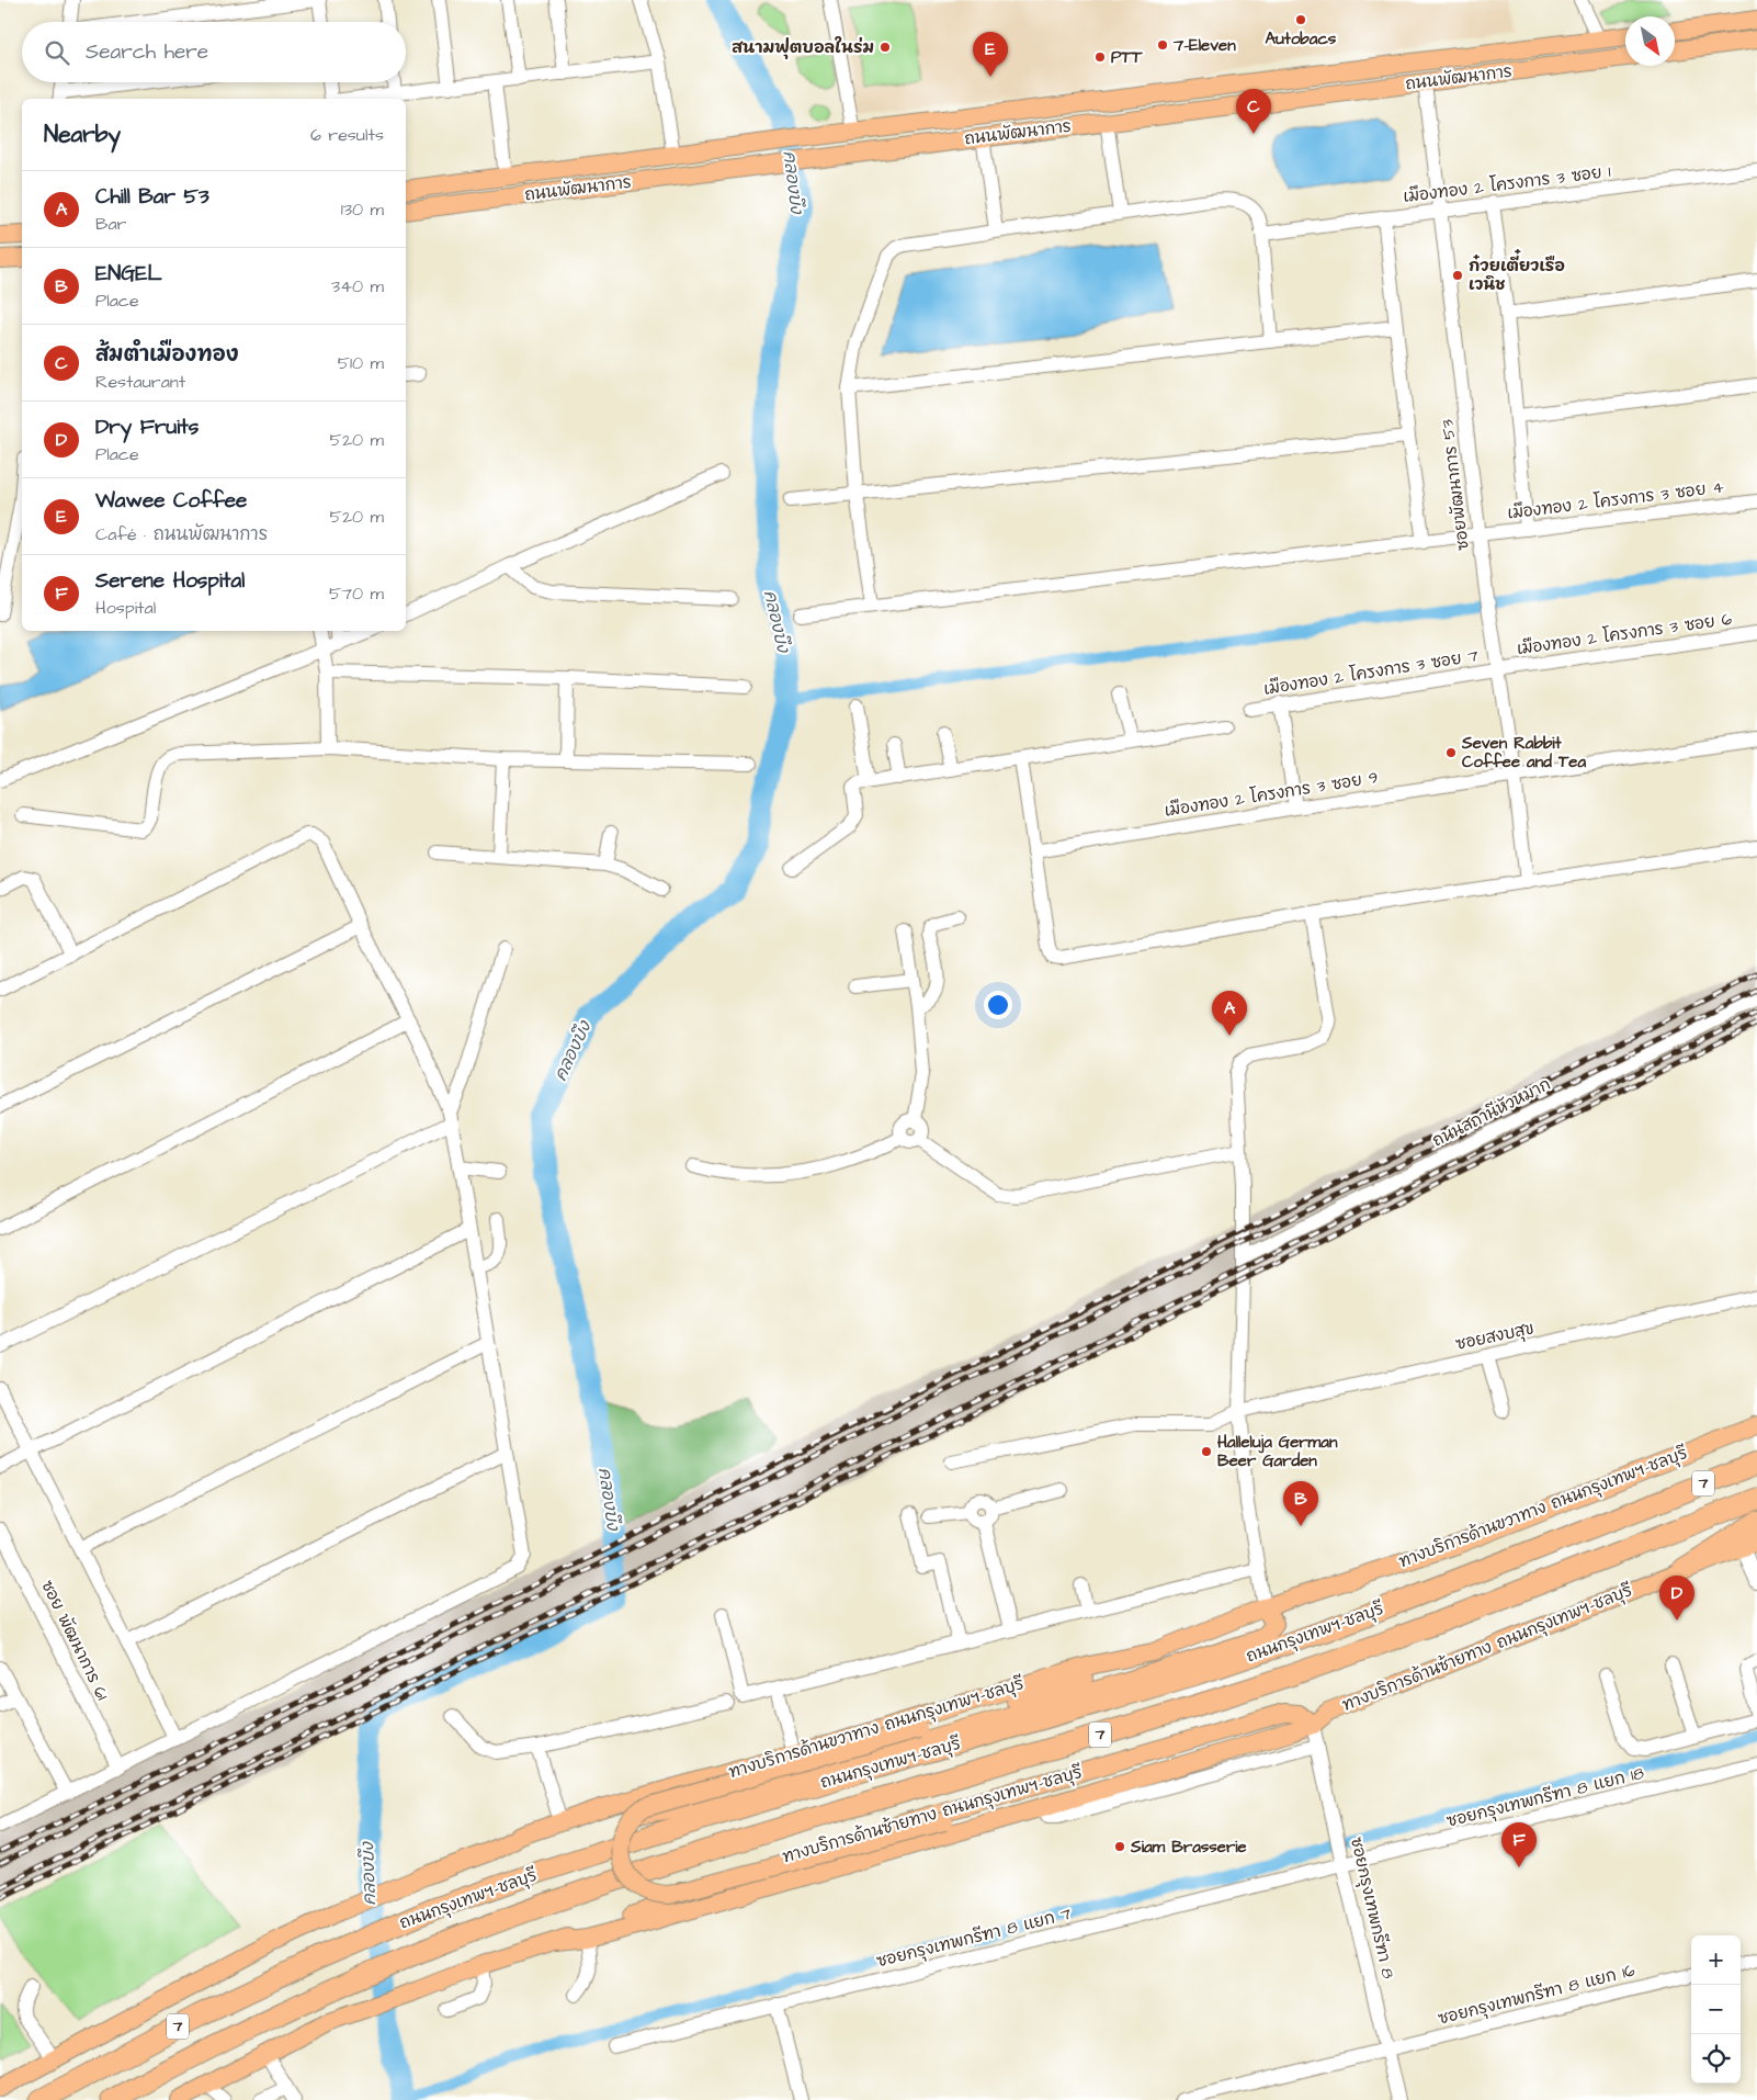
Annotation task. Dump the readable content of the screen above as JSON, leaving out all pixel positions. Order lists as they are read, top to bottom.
{
  "streets": {
    "highway": ["7", "ถนนกรุงเทพฯ-ชลบุรี"],
    "main road": ["ถนนพัฒนาการ", "ทางบริการด้านขวาทาง ถนนกรุงเทพฯ-ชลบุรี", "ทางบริการด้านซ้ายทาง ถนนกรุงเทพฯ-ชลบุรี"],
    "street": [
      "เมืองทอง 2 โครงการ 3 ซอย 1",
      "ซอยพัฒนาการ 53",
      "เมืองทอง 2 โครงการ 3 ซอย 4",
      "เมืองทอง 2 โครงการ 3 ซอย 6",
      "เมืองทอง 2 โครงการ 3 ซอย 7",
      "เมืองทอง 2 โครงการ 3 ซอย 9",
      "ถนนสถานีหัวหมาก",
      "ซอยสงบสุข",
      "ซอย พัฒนาการ 61",
      "ซอยกรุงเทพกรีฑา 8 แยก 18",
      "ซอยกรุงเทพกรีฑา 8",
      "ซอยกรุงเทพกรีฑา 8 แยก 7",
      "ซอยกรุงเทพกรีฑา 8 แยก 16"
    ]
  },
  "crossings": [
    ["ถนนพัฒนาการ", "ซอยพัฒนาการ 53"],
    ["เมืองทอง 2 โครงการ 3 ซอย 1", "ซอยพัฒนาการ 53"],
    ["ซอยพัฒนาการ 53", "เมืองทอง 2 โครงการ 3 ซอย 4"],
    ["ซอยพัฒนาการ 53", "เมืองทอง 2 โครงการ 3 ซอย 6"],
    ["ซอยพัฒนาการ 53", "เมืองทอง 2 โครงการ 3 ซอย 7"],
    ["ซอยพัฒนาการ 53", "เมืองทอง 2 โครงการ 3 ซอย 9"],
    ["เมืองทอง 2 โครงการ 3 ซอย 6", "เมืองทอง 2 โครงการ 3 ซอย 7"],
    ["ทางบริการด้านซ้ายทาง ถนนกรุงเทพฯ-ชลบุรี", "ซอยกรุงเทพกรีฑา 8"],
    ["ซอยกรุงเทพกรีฑา 8 แยก 18", "ซอยกรุงเทพกรีฑา 8"],
    ["ซอยกรุงเทพกรีฑา 8 แยก 18", "ซอยกรุงเทพกรีฑา 8 แยก 7"],
    ["ซอยกรุงเทพกรีฑา 8", "ซอยกรุงเทพกรีฑา 8 แยก 7"],
    ["ซอยกรุงเทพกรีฑา 8", "ซอยกรุงเทพกรีฑา 8 แยก 16"]
  ],
  "water": ["คลองบึง"],
  "places": [
    "Autobacs",
    "7-Eleven",
    "สนามฟุตบอลในร่ม",
    "PTT",
    "ก๋วยเตี๋ยวเรือ เวนิช",
    "Seven Rabbit Coffee and Tea",
    "Halleluja German Beer Garden",
    "Siam Brasserie"
  ],
  "north": "bottom right",
  "page": {
    "search": "Search here",
    "pins": [
      "E",
      "C",
      "A",
      "B",
      "D",
      "F"
    ],
    "heading": ["Nearby", "6 results"],
    "list": [
      {
        "mark": "A",
        "name": "Chill Bar 53",
        "note": "Bar",
        "value": "130 m"
      },
      {
        "mark": "B",
        "name": "ENGEL",
        "note": "Place",
        "value": "340 m"
      },
      {
        "mark": "C",
        "name": "ส้มตำเมืองทอง",
        "note": "Restaurant",
        "value": "510 m"
      },
      {
        "mark": "D",
        "name": "Dry Fruits",
        "note": "Place",
        "value": "520 m"
      },
      {
        "mark": "E",
        "name": "Wawee Coffee",
        "note": "Café · ถนนพัฒนาการ",
        "value": "520 m"
      },
      {
        "mark": "F",
        "name": "Serene Hospital",
        "note": "Hospital",
        "value": "570 m"
      }
    ],
    "map_buttons": ["+", "−"]
  }
}
